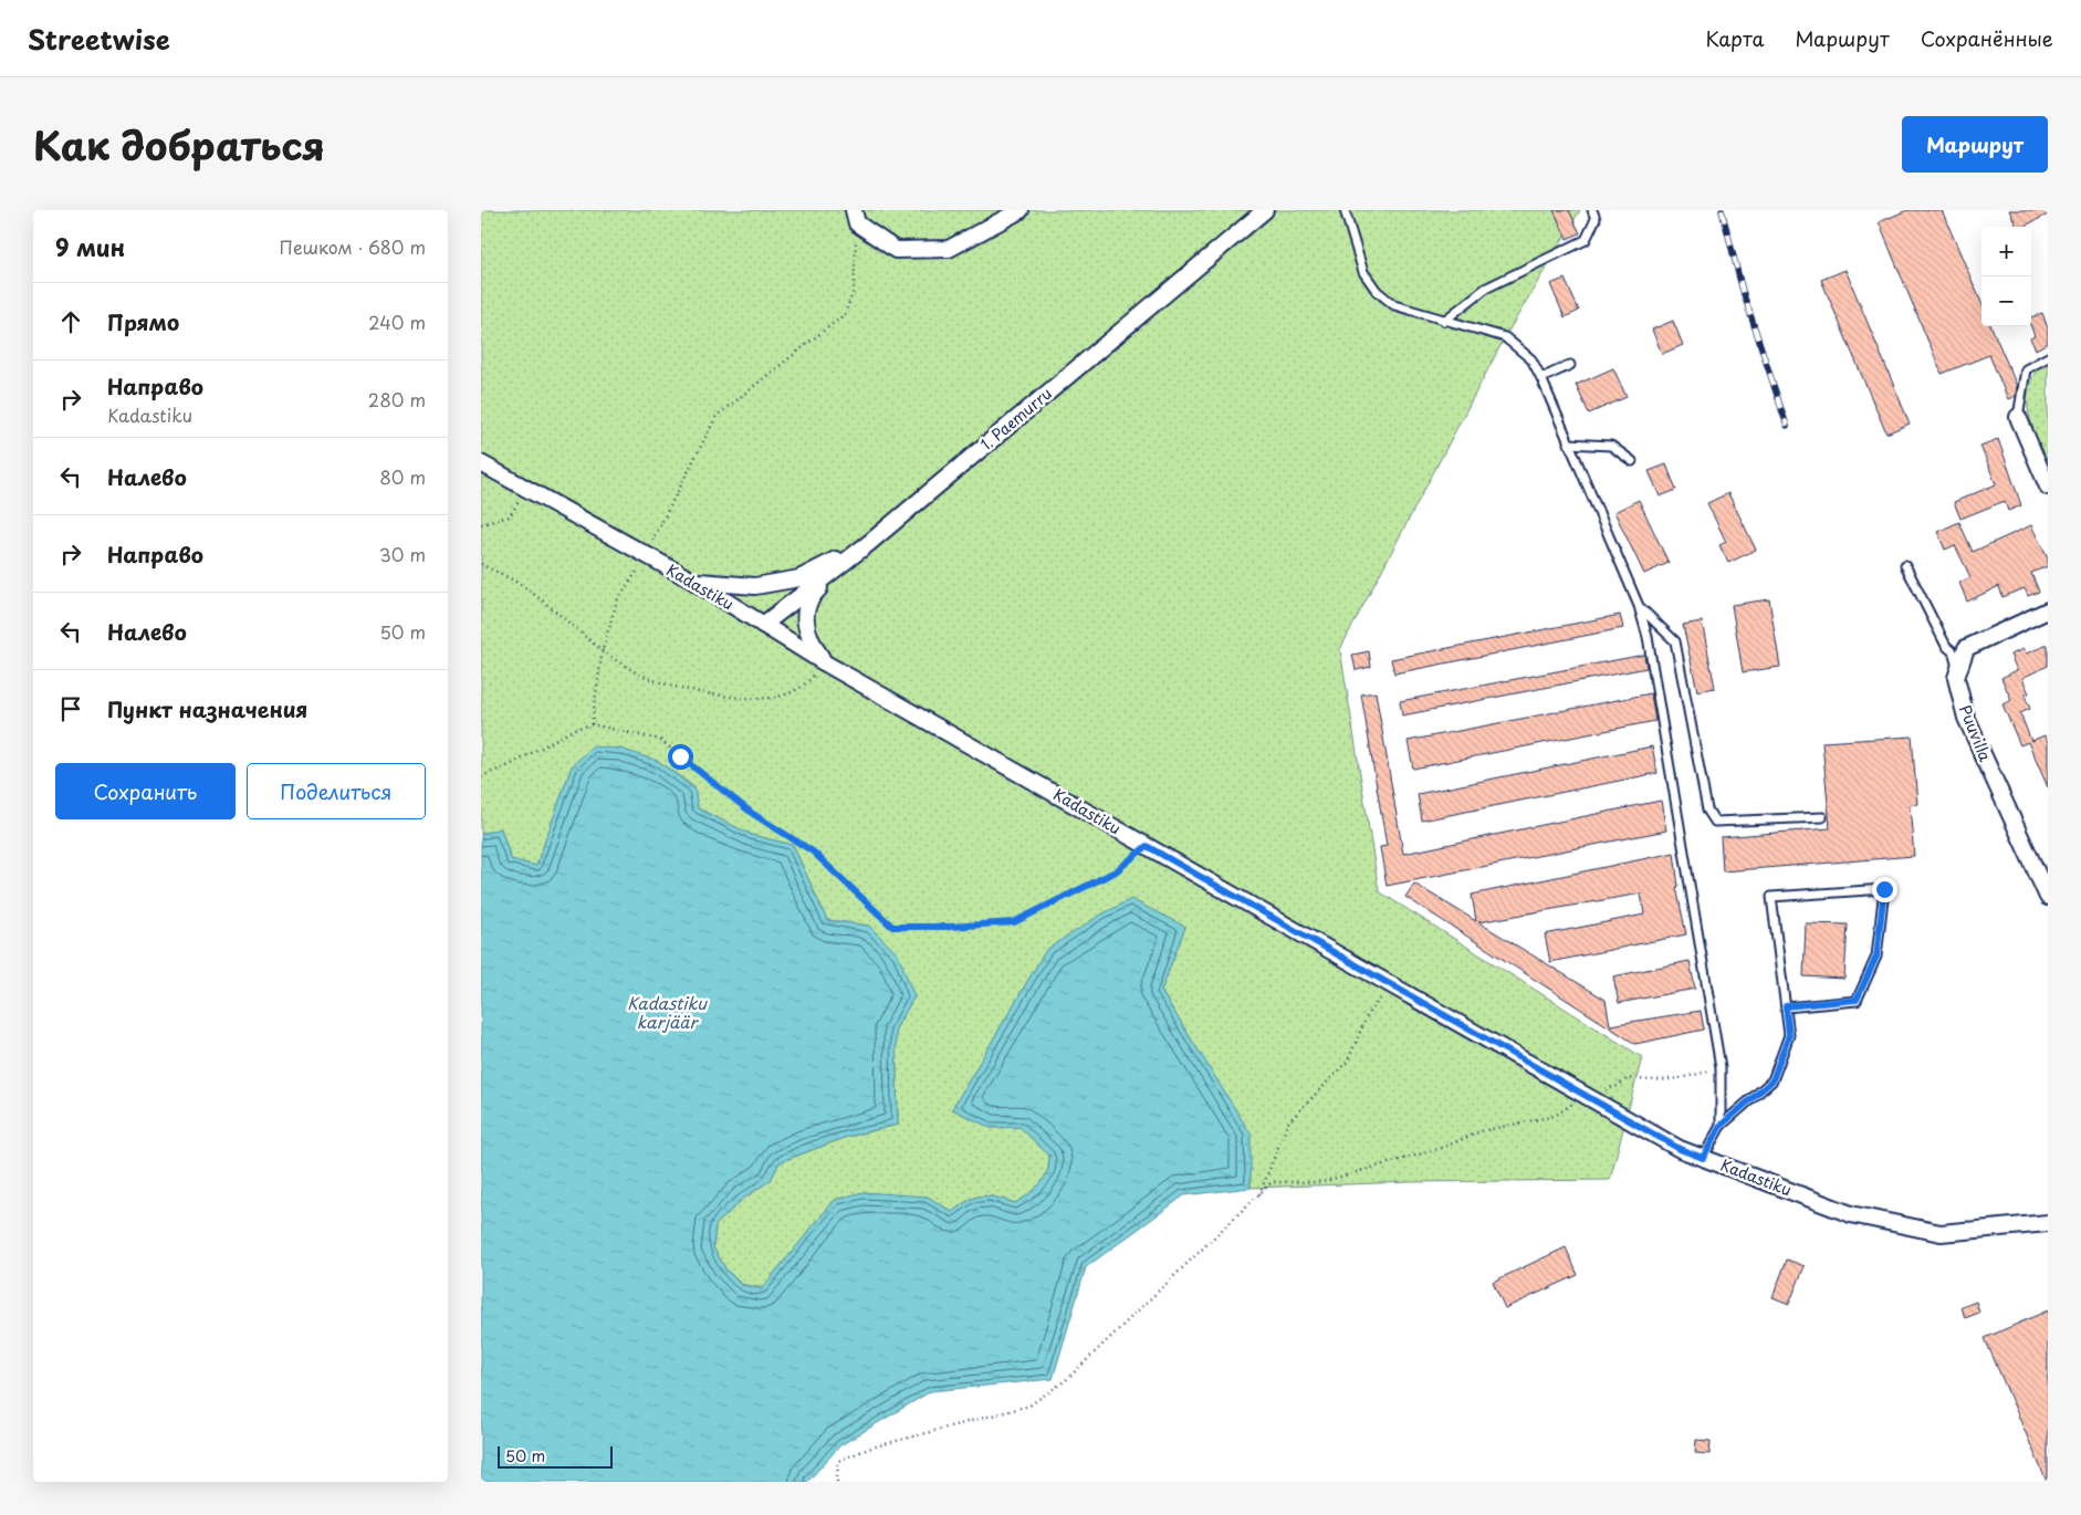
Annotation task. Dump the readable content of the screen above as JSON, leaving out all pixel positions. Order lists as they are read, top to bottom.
{
  "streets": {
    "street": ["1. Paemurru", "Kadastiku", "Puuvilla"]
  },
  "crossings": [
    ["1. Paemurru", "Kadastiku"]
  ],
  "water": ["Kadastiku karjäär"],
  "scale_bar": "50 m",
  "page": {
    "header": "Streetwise",
    "nav": ["Карта", "Маршрут", "Сохранённые"],
    "title": "Как добраться",
    "buttons": [
      "Маршрут",
      ["Сохранить", "Поделиться"]
    ],
    "heading": ["9 мин", "Пешком · 680 m"],
    "map_buttons": ["+", "−"],
    "list": [
      ["Прямо", "240 m"],
      ["Направо", "Kadastiku", "280 m"],
      ["Налево", "80 m"],
      ["Направо", "30 m"],
      ["Налево", "50 m"],
      "Пункт назначения"
    ],
    "scale": "50 m"
  }
}
